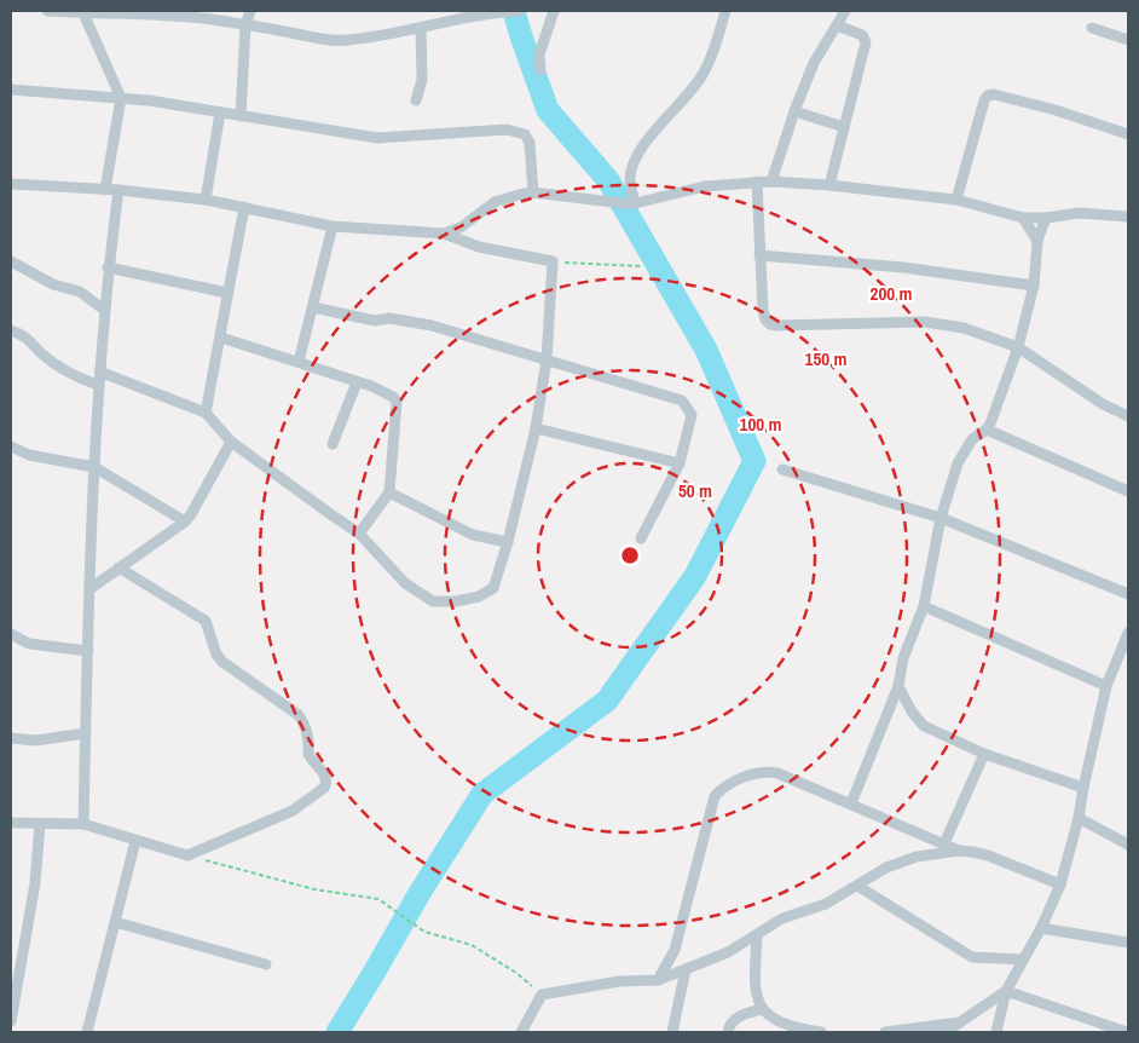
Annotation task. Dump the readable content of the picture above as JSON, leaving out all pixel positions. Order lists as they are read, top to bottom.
{
  "rings": [
    "200 m",
    "150 m",
    "100 m",
    "50 m"
  ]
}
